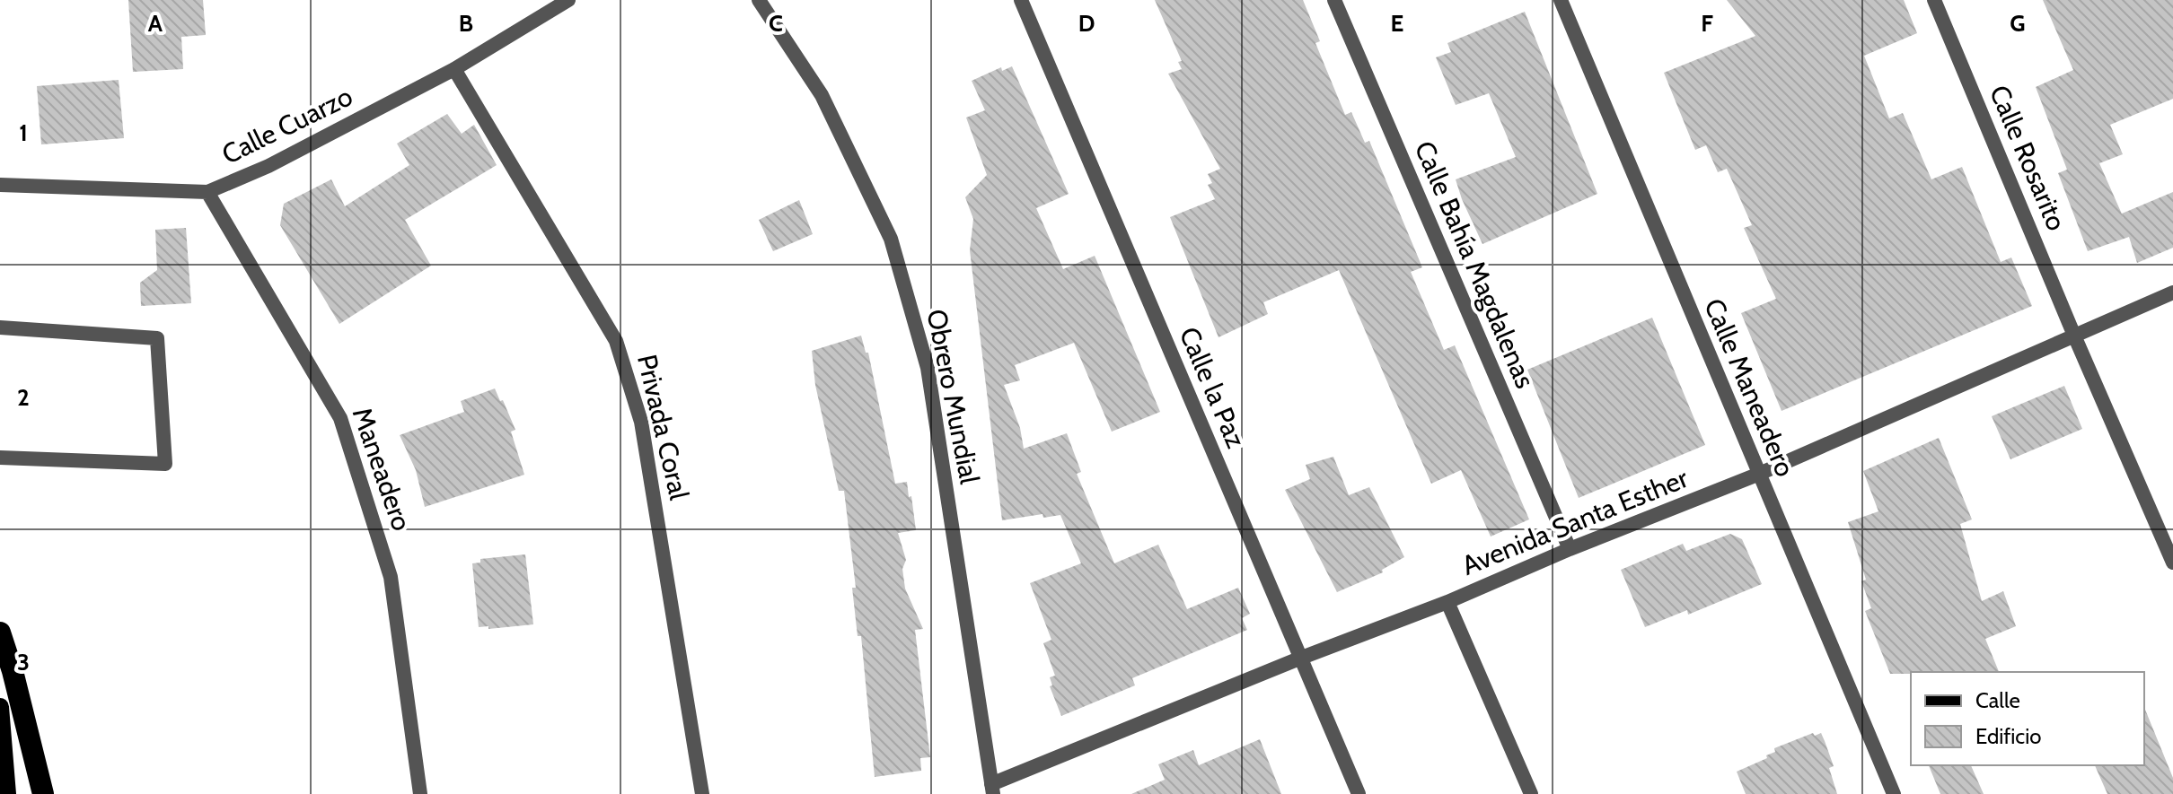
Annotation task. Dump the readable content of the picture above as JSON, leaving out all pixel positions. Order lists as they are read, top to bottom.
{
  "streets": {
    "street": [
      "Calle Cuarzo",
      "Calle Rosarito",
      "Calle Bahía Magdalenas",
      "Calle la Paz",
      "Calle Maneadero",
      "Obrero Mundial",
      "Privada Coral",
      "Maneadero",
      "Avenida Santa Esther"
    ]
  },
  "crossings": [
    ["Calle Cuarzo", "Privada Coral"],
    ["Calle Cuarzo", "Maneadero"],
    ["Calle Rosarito", "Avenida Santa Esther"],
    ["Calle Bahía Magdalenas", "Avenida Santa Esther"],
    ["Calle la Paz", "Avenida Santa Esther"],
    ["Calle Maneadero", "Avenida Santa Esther"],
    ["Obrero Mundial", "Avenida Santa Esther"]
  ],
  "legend": ["Calle", "Edificio"],
  "grid": {
    "columns": [
      "A",
      "B",
      "C",
      "D",
      "E",
      "F",
      "G"
    ],
    "rows": ["1", "2", "3"]
  }
}
